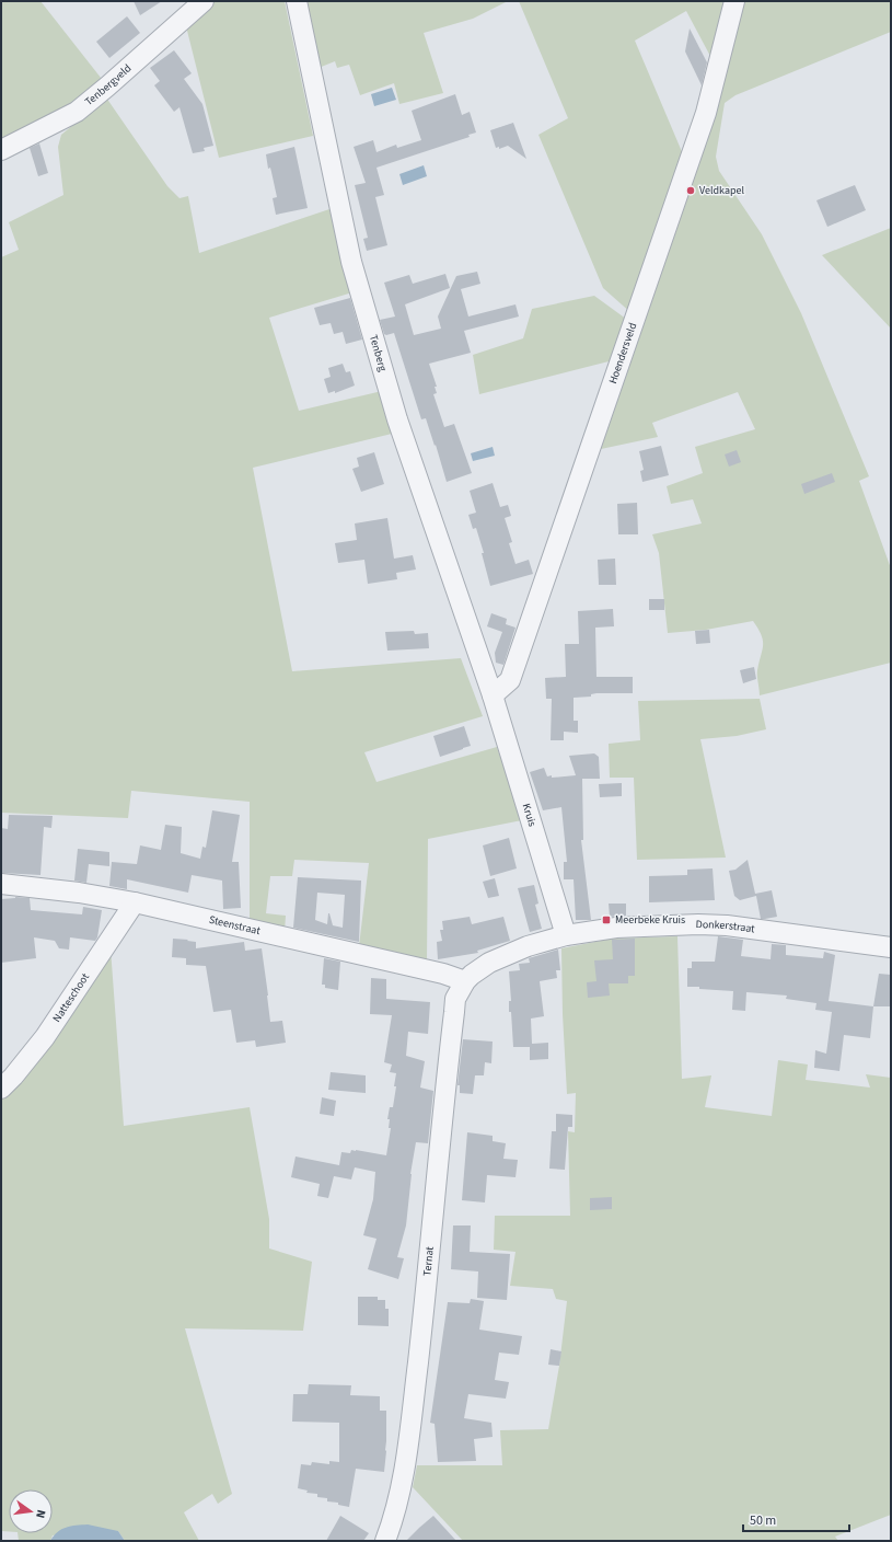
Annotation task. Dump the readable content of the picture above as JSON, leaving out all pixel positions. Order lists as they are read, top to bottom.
{
  "streets": {
    "street": [
      "Tenbergveld",
      "Tenberg",
      "Hoendersveld",
      "Kruis",
      "Steenstraat",
      "Donkerstraat",
      "Natteschoot",
      "Ternat"
    ]
  },
  "crossings": [
    ["Tenberg", "Hoendersveld"],
    ["Tenberg", "Kruis"],
    ["Hoendersveld", "Kruis"],
    ["Kruis", "Donkerstraat"],
    ["Steenstraat", "Donkerstraat"],
    ["Steenstraat", "Natteschoot"],
    ["Steenstraat", "Ternat"],
    ["Donkerstraat", "Ternat"]
  ],
  "places": {
    "other": ["Veldkapel"],
    "transit": ["Meerbeke Kruis"]
  },
  "scale_bar": "50 m",
  "north": "right"
}
